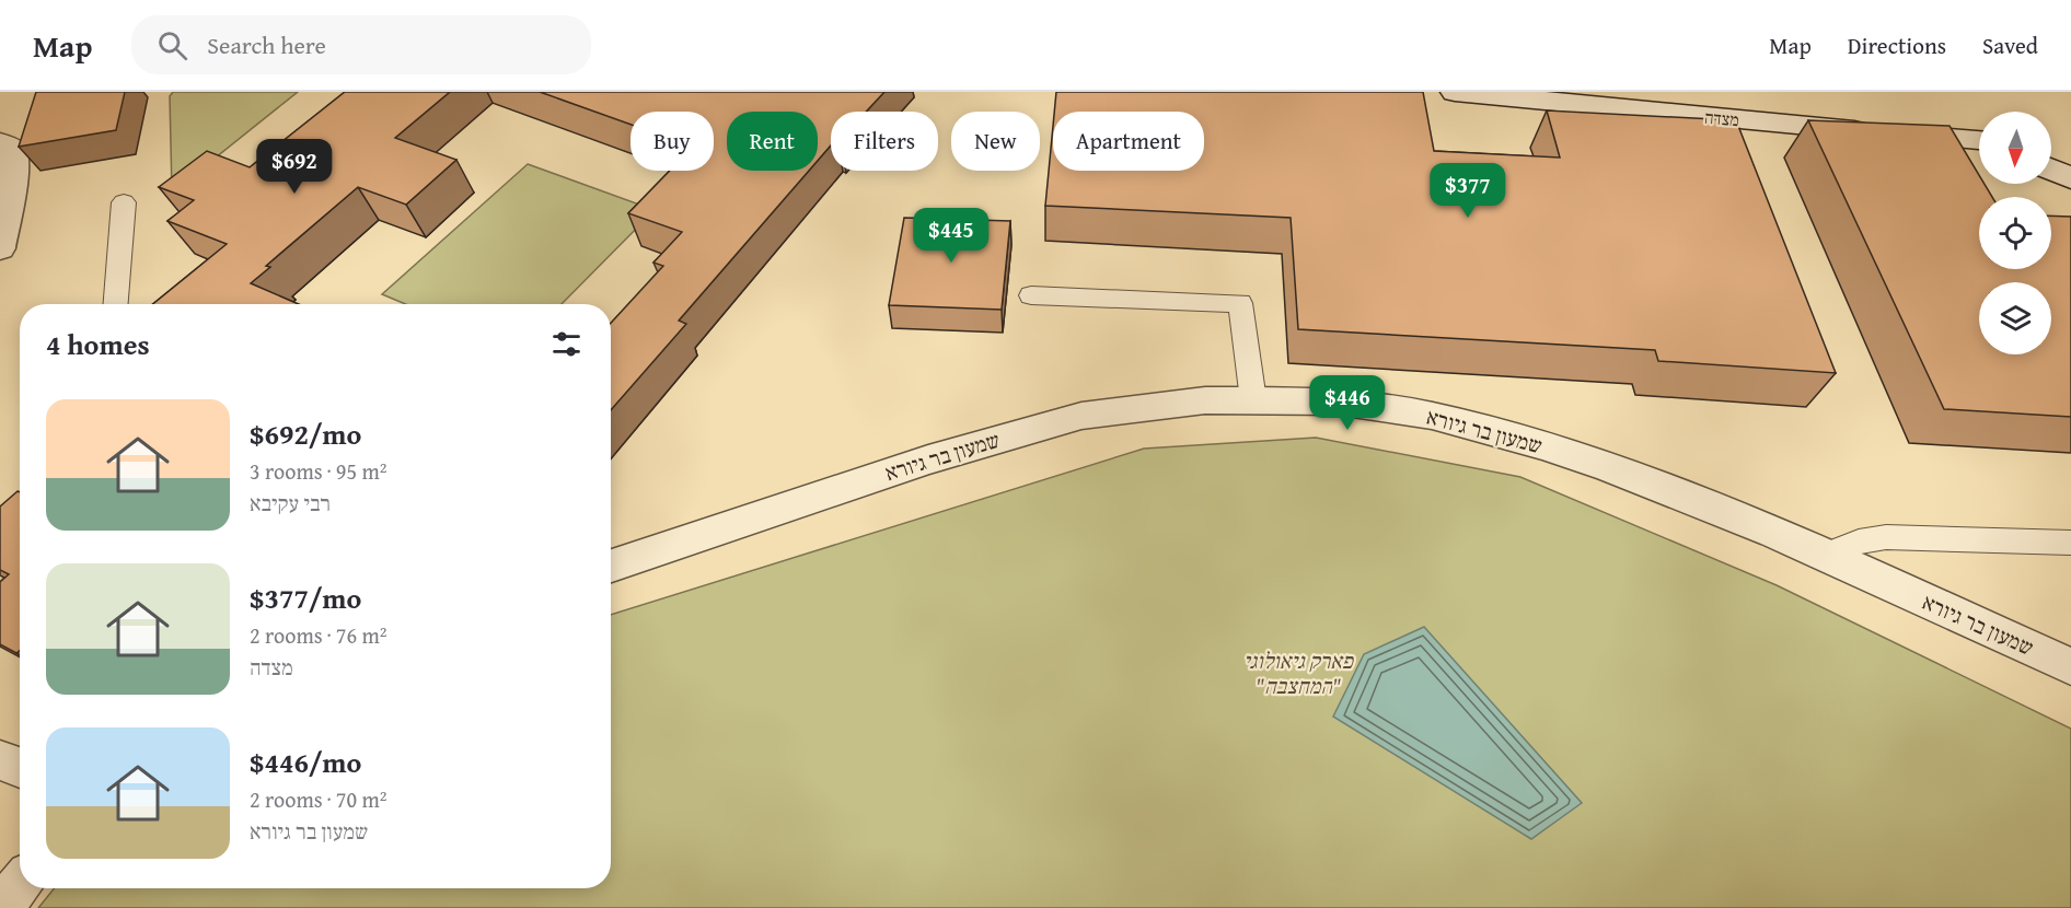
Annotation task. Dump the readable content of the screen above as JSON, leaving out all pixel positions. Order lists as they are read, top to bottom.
{
  "streets": {
    "street": ["מצדה", "שמעון בר גיורא"]
  },
  "parks": ["פארק גיאולוגי \"המחצבה\""],
  "north": "bottom",
  "page": {
    "header": "Map",
    "search": "Search here",
    "nav": ["Map", "Directions", "Saved"],
    "chip": [
      "Buy",
      "Rent",
      "Filters",
      "New",
      "Apartment"
    ],
    "price": [
      "$692",
      "$377",
      "$445",
      "$446"
    ],
    "heading": "4 homes",
    "list": [
      {
        "name": "$692/mo",
        "note": "3 rooms · 95 m² · רבי עקיבא"
      },
      {
        "name": "$377/mo",
        "note": "2 rooms · 76 m² · מצדה"
      },
      {
        "name": "$446/mo",
        "note": "2 rooms · 70 m² · שמעון בר גיורא"
      }
    ]
  }
}
